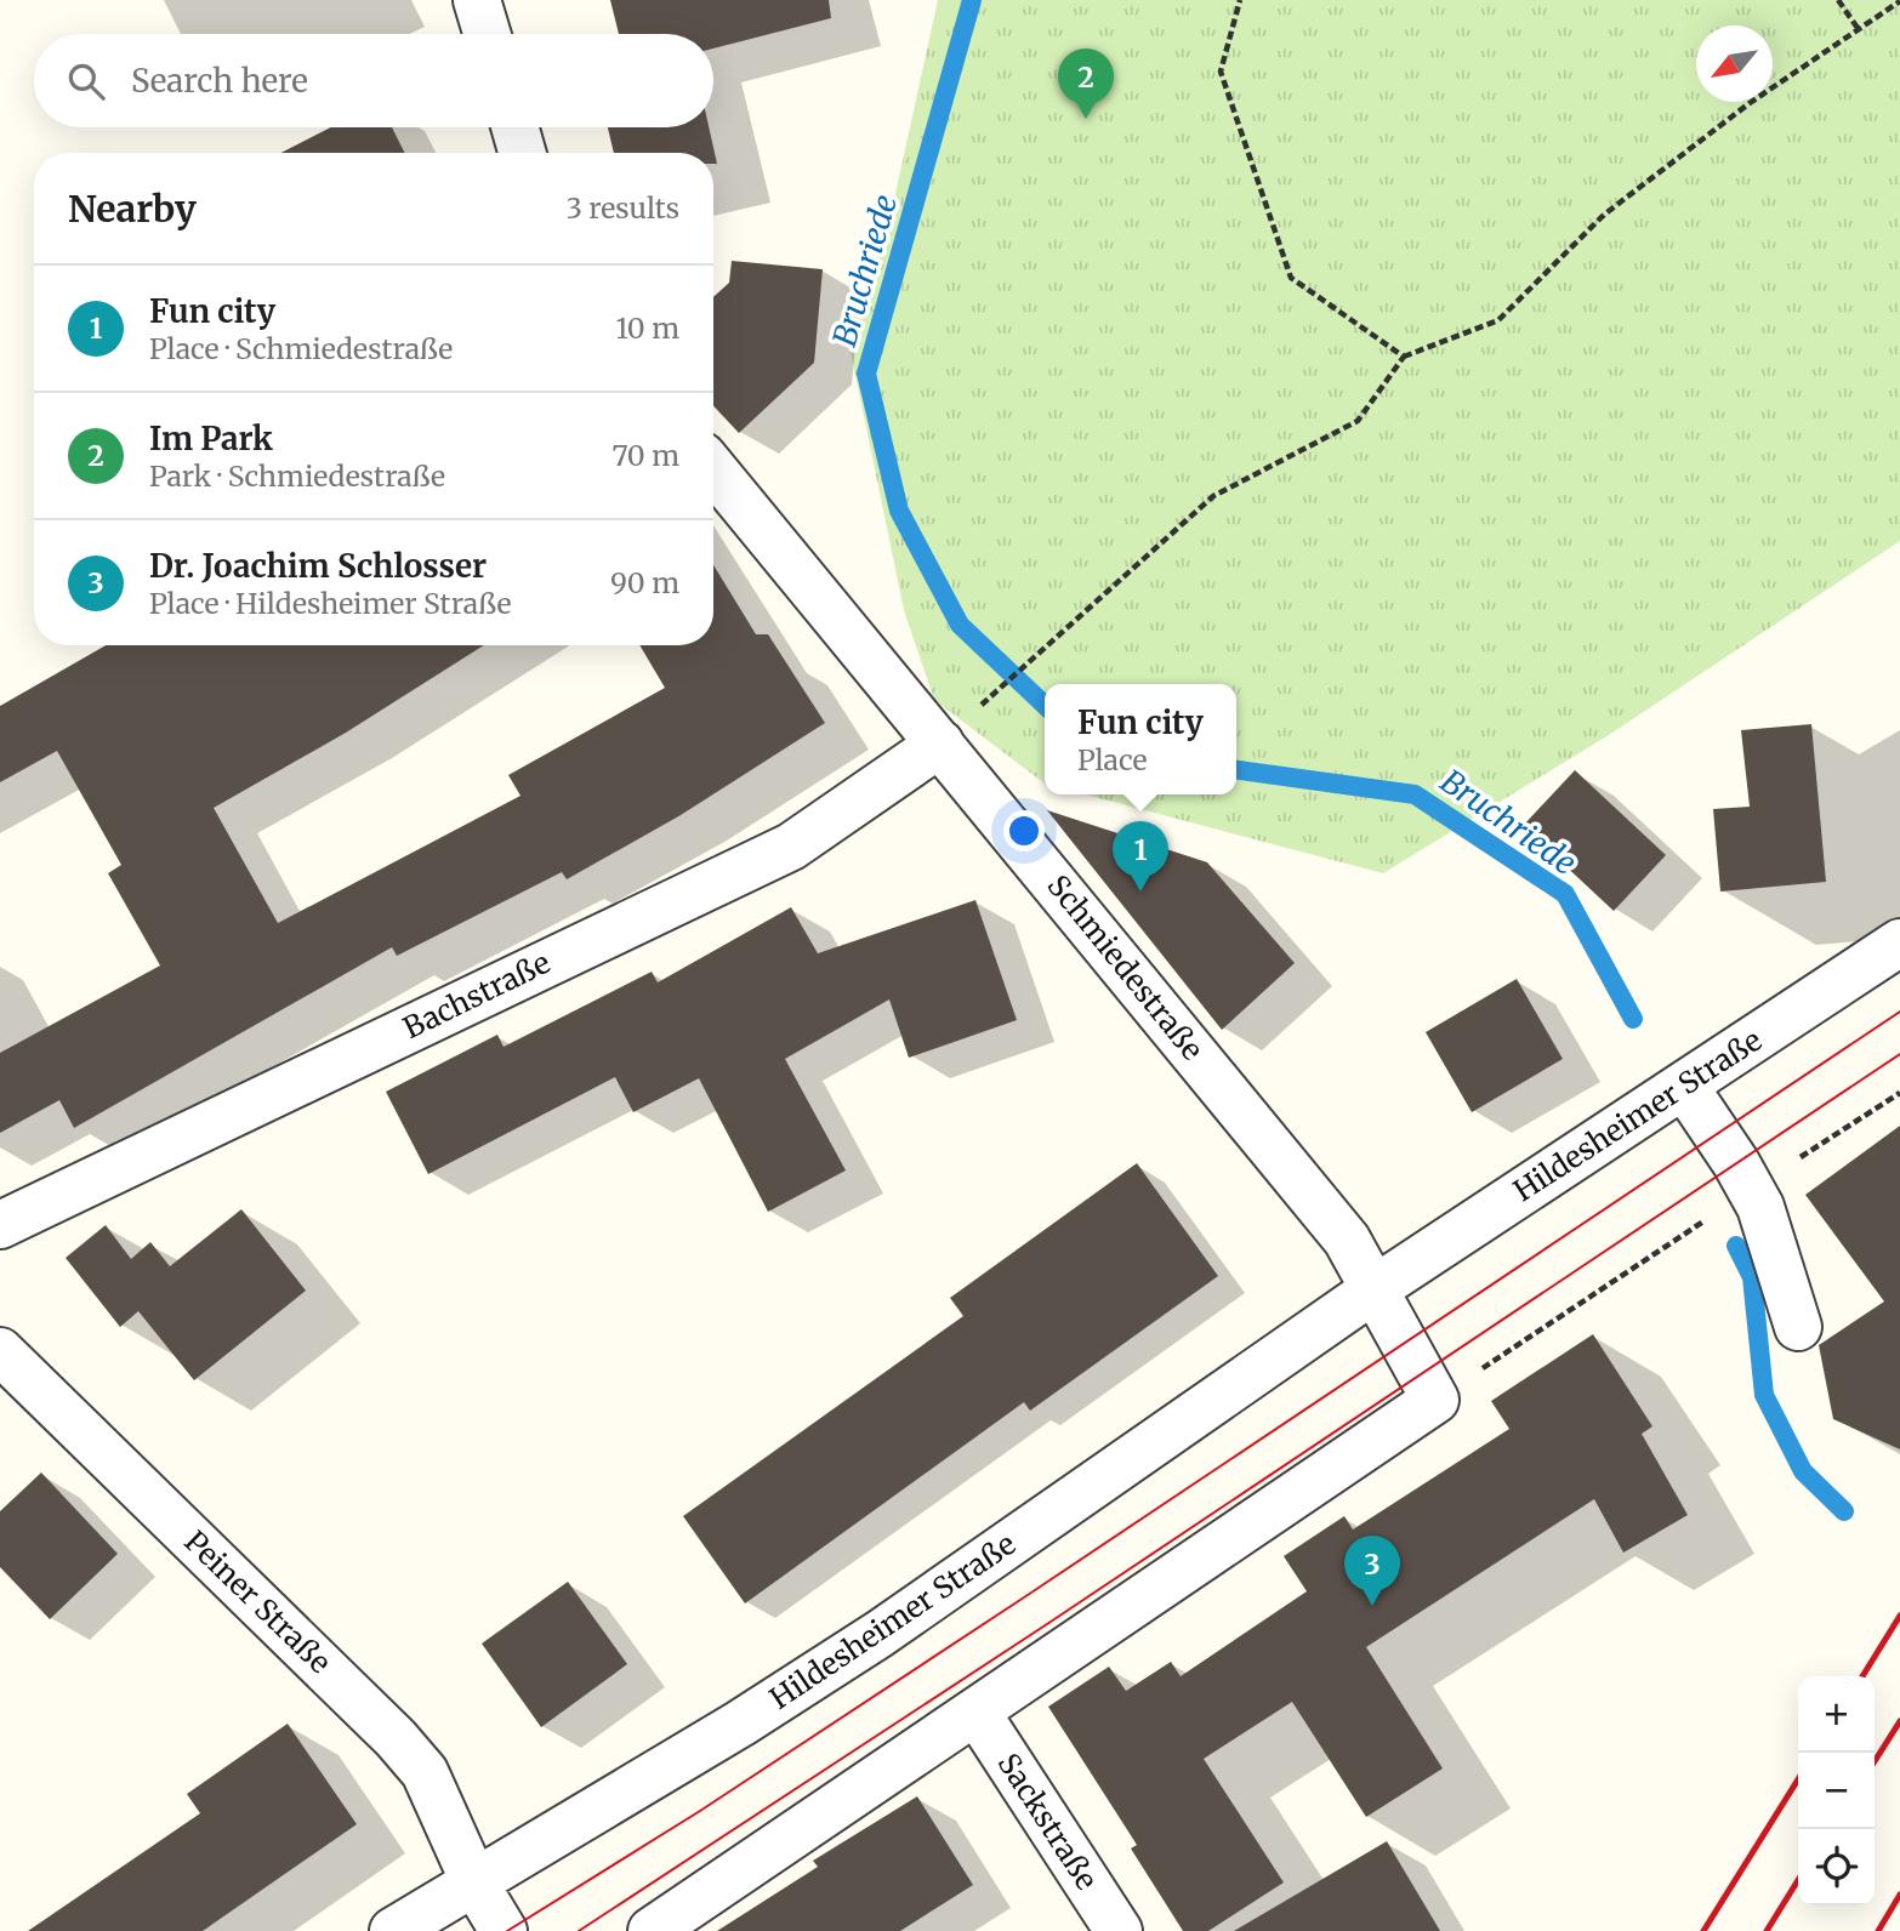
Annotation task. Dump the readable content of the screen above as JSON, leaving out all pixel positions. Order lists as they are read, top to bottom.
{
  "streets": {
    "street": [
      "Schmiedestraße",
      "Bachstraße",
      "Hildesheimer Straße",
      "Peiner Straße",
      "Sackstraße"
    ]
  },
  "crossings": [
    ["Schmiedestraße", "Bachstraße"],
    ["Schmiedestraße", "Hildesheimer Straße"],
    ["Hildesheimer Straße", "Peiner Straße"]
  ],
  "water": ["Bruchriede"],
  "north": "bottom left",
  "page": {
    "search": "Search here",
    "pins": ["2", "1", "3"],
    "heading": ["Nearby", "3 results"],
    "list": [
      {
        "mark": "1",
        "name": "Fun city",
        "note": "Place · Schmiedestraße",
        "value": "10 m"
      },
      {
        "mark": "2",
        "name": "Im Park",
        "note": "Park · Schmiedestraße",
        "value": "70 m"
      },
      {
        "mark": "3",
        "name": "Dr. Joachim Schlosser",
        "note": "Place · Hildesheimer Straße",
        "value": "90 m"
      }
    ],
    "popup": ["Fun city", "Place"],
    "map_buttons": ["+", "−"]
  }
}
